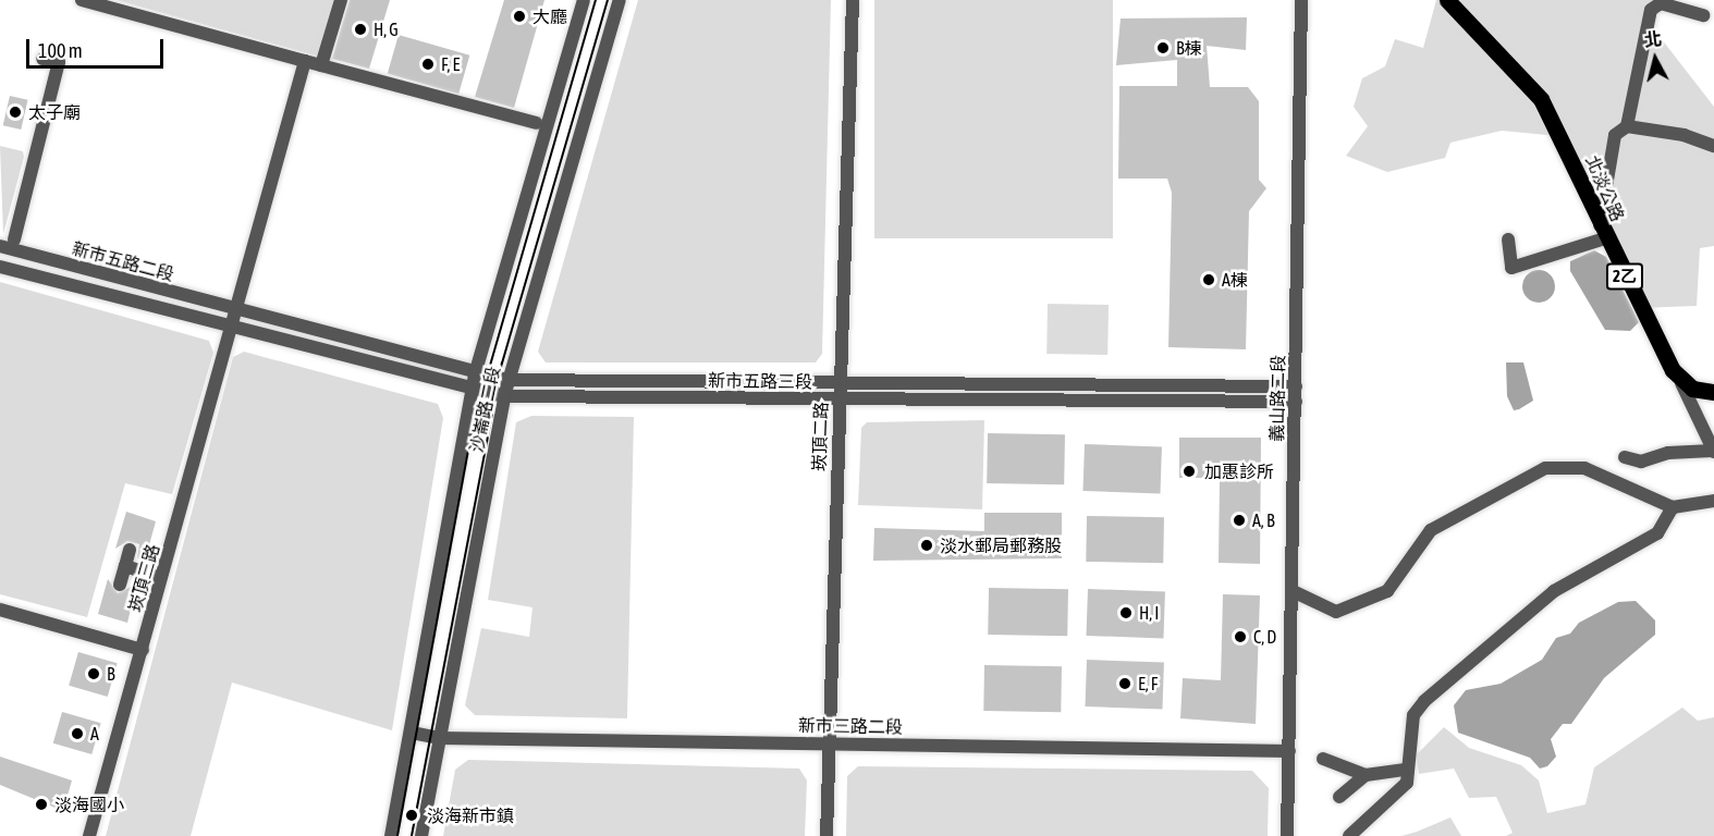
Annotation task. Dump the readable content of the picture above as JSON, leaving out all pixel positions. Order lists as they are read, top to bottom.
{
  "streets": {
    "main road": ["北淡公路", "2乙"],
    "street": [
      "新市五路二段",
      "新市五路三段",
      "義山路二段",
      "沙崙路二段",
      "崁頂二路",
      "崁頂三路",
      "新市三路二段"
    ]
  },
  "crossings": [
    ["新市五路二段", "新市五路三段"],
    ["新市五路二段", "崁頂三路"],
    ["新市五路三段", "義山路二段"],
    ["新市五路三段", "沙崙路二段"],
    ["新市五路三段", "崁頂二路"],
    ["新市五路三段", "崁頂三路"],
    ["義山路二段", "新市三路二段"],
    ["沙崙路二段", "新市三路二段"],
    ["崁頂二路", "新市三路二段"]
  ],
  "places": [
    "大廳",
    "H, G",
    "B棟",
    "F, E",
    "太子廟",
    "A棟",
    "加惠診所",
    "A, B",
    "淡水郵局郵務股",
    "H, I",
    "C, D",
    "B",
    "E, F",
    "A",
    "淡海國小",
    "淡海新市鎮"
  ],
  "scale_bar": "100 m",
  "north": "top"
}
